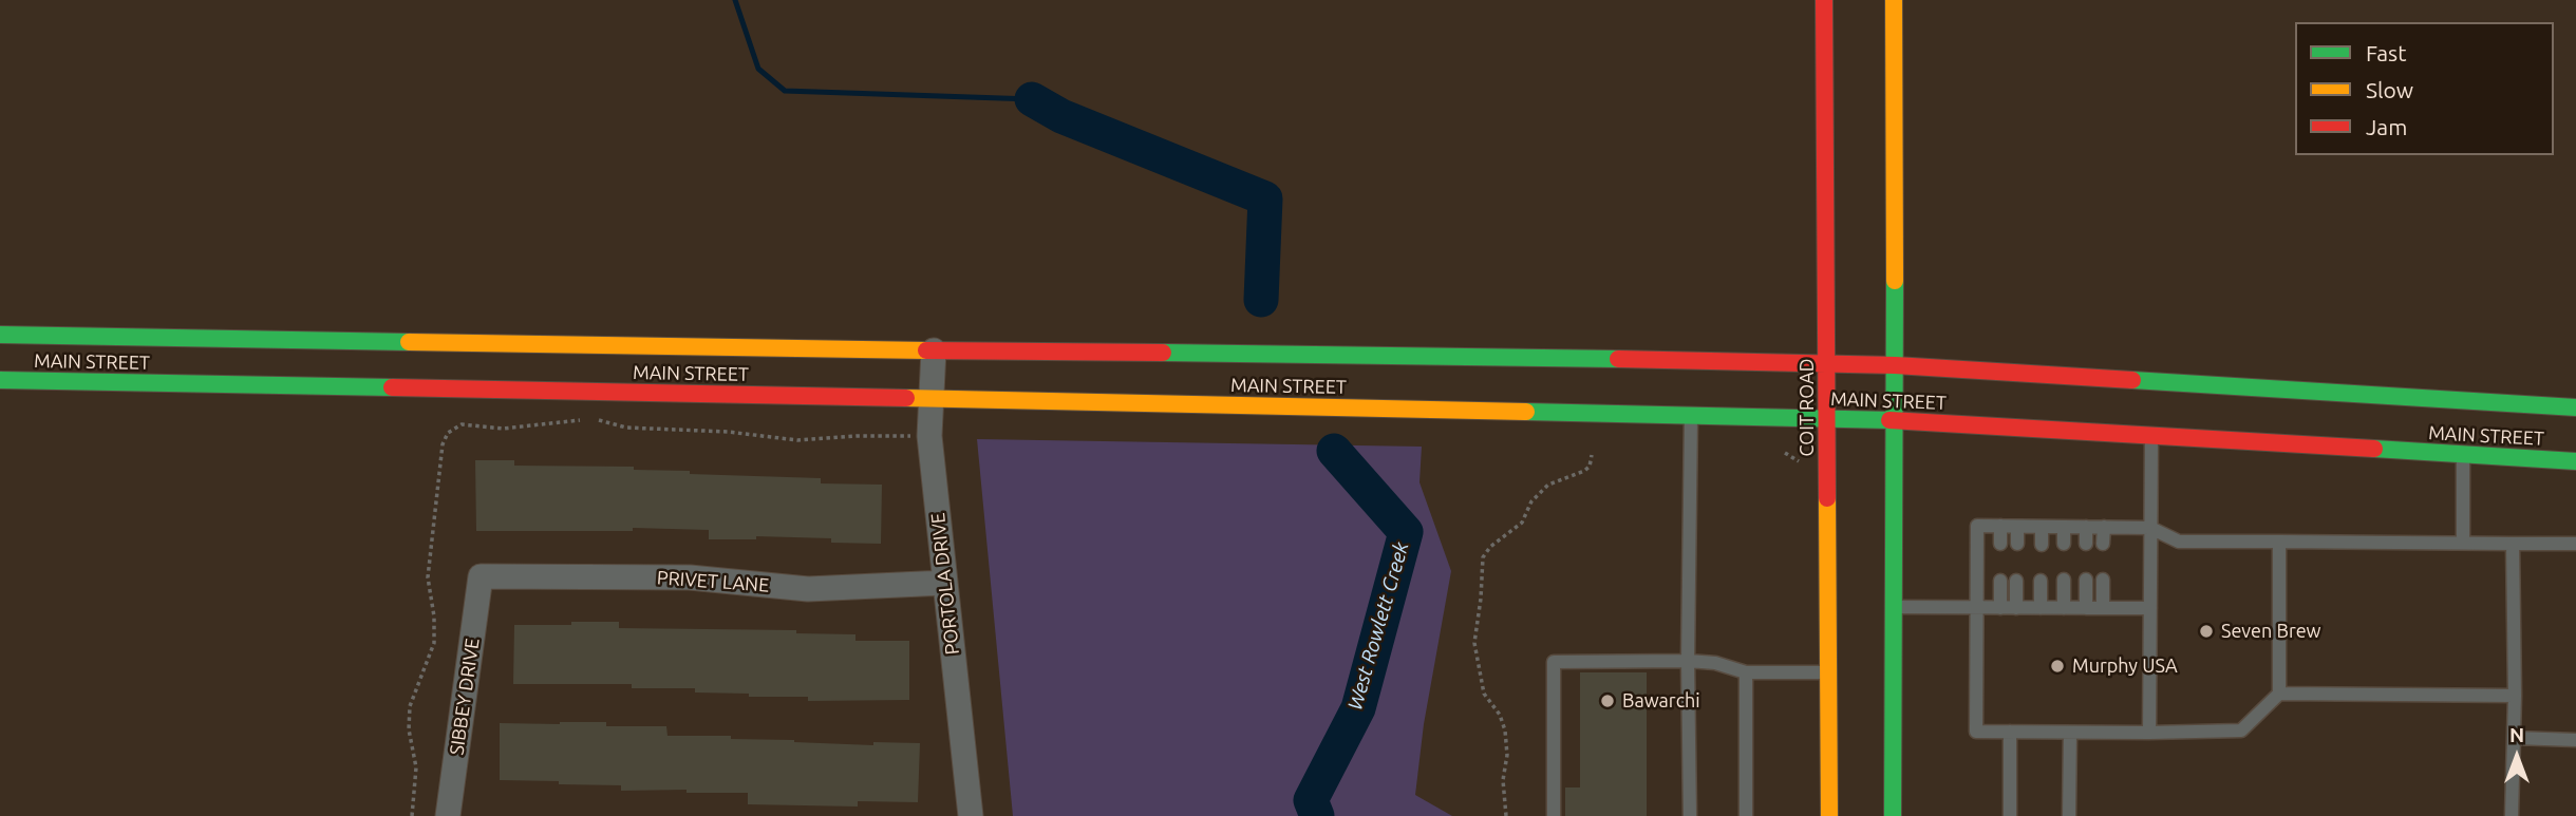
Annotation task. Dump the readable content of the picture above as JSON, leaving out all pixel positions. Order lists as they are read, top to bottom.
{
  "streets": {
    "main road": ["MAIN STREET", "COIT ROAD"],
    "street": ["PRIVET LANE", "PORTOLA DRIVE", "SIBBEY DRIVE"]
  },
  "crossings": [
    ["MAIN STREET", "COIT ROAD"],
    ["MAIN STREET", "PORTOLA DRIVE"],
    ["PRIVET LANE", "PORTOLA DRIVE"],
    ["PRIVET LANE", "SIBBEY DRIVE"]
  ],
  "water": ["West Rowlett Creek"],
  "places": ["Seven Brew", "Murphy USA", "Bawarchi"],
  "legend": ["Fast", "Slow", "Jam"],
  "north": "top"
}
